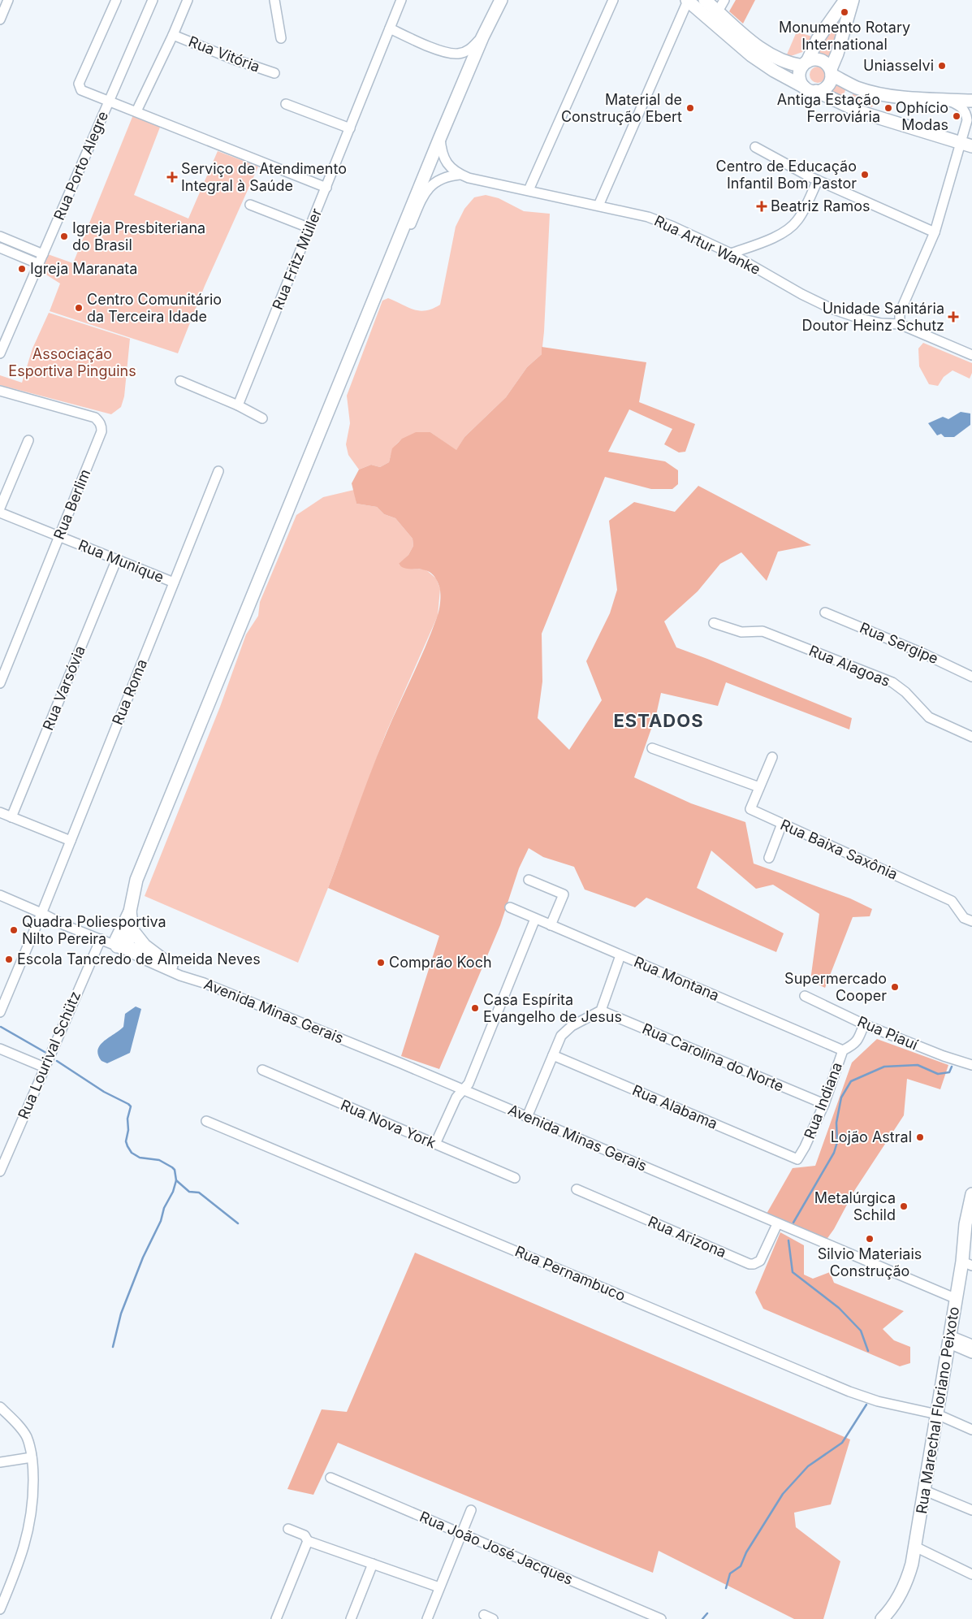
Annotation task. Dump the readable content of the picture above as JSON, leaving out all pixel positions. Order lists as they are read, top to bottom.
{
  "streets": {
    "main road": ["Rua Marechal Floriano Peixoto"],
    "street": [
      "Rua Vitória",
      "Rua Porto Alegre",
      "Rua Artur Wanke",
      "Rua Fritz Müller",
      "Rua Berlim",
      "Rua Munique",
      "Rua Sergipe",
      "Rua Alagoas",
      "Rua Varsóvia",
      "Rua Roma",
      "Rua Baixa Saxônia",
      "Rua Montana",
      "Avenida Minas Gerais",
      "Rua Piauí",
      "Rua Lourival Schütz",
      "Rua Carolina do Norte",
      "Rua Indiana",
      "Rua Alabama",
      "Rua Nova York",
      "Rua Arizona",
      "Rua Pernambuco",
      "Rua João José Jacques"
    ]
  },
  "crossings": [
    ["Rua Berlim", "Rua Munique"],
    ["Rua Munique", "Rua Varsóvia"],
    ["Rua Munique", "Rua Roma"],
    ["Rua Roma", "Avenida Minas Gerais"],
    ["Rua Montana", "Rua Indiana"],
    ["Avenida Minas Gerais", "Rua Lourival Schütz"],
    ["Avenida Minas Gerais", "Rua Arizona"],
    ["Avenida Minas Gerais", "Rua Marechal Floriano Peixoto"],
    ["Rua Piauí", "Rua Indiana"],
    ["Rua Carolina do Norte", "Rua Indiana"],
    ["Rua Indiana", "Rua Alabama"],
    ["Rua Pernambuco", "Rua Marechal Floriano Peixoto"]
  ],
  "districts": ["ESTADOS"],
  "parks": ["Associação Esportiva Pinguins"],
  "places": {
    "other": [
      "Monumento Rotary International",
      "Uniasselvi",
      "Material de Construção Ebert",
      "Antiga Estação Ferroviária",
      "Ophício Modas",
      "Centro de Educação Infantil Bom Pastor",
      "Igreja Presbiteriana do Brasil",
      "Igreja Maranata",
      "Centro Comunitário da Terceira Idade",
      "Quadra Poliesportiva Nilto Pereira",
      "Escola Tancredo de Almeida Neves",
      "Comprão Koch",
      "Supermercado Cooper",
      "Casa Espírita Evangelho de Jesus",
      "Lojão Astral",
      "Metalúrgica Schild",
      "Silvio Materiais Construção"
    ],
    "health": ["Serviço de Atendimento Integral à Saúde", "Beatriz Ramos", "Unidade Sanitária Doutor Heinz Schutz"]
  }
}
